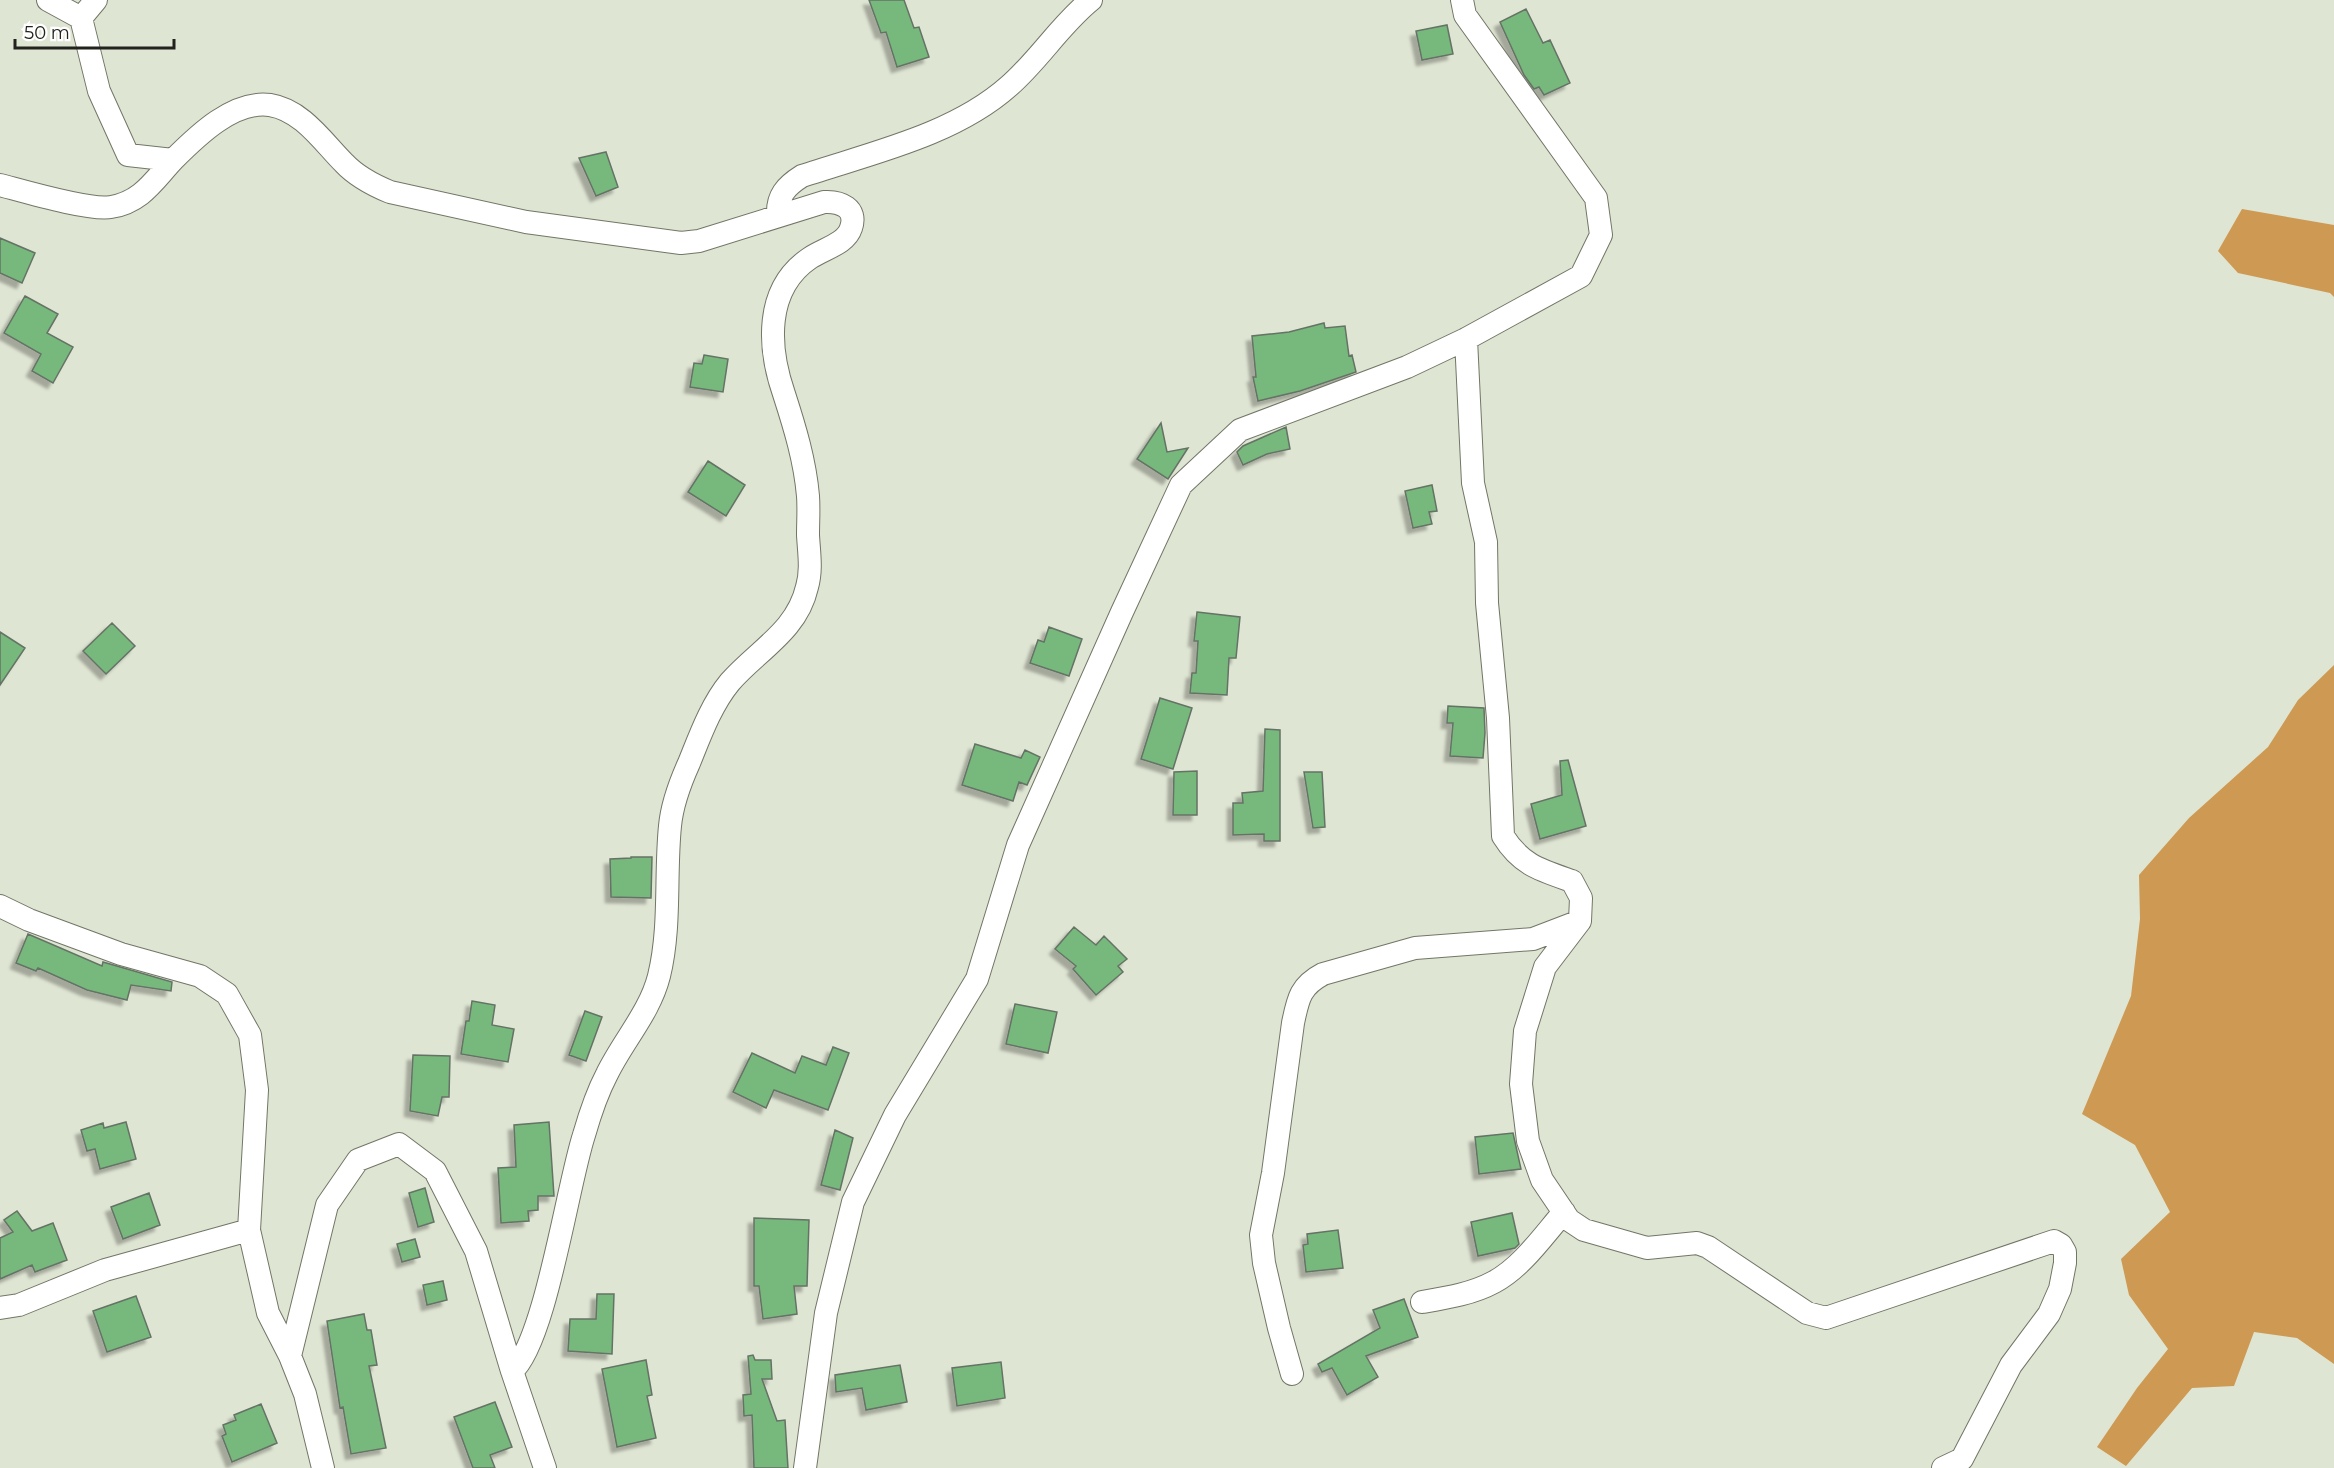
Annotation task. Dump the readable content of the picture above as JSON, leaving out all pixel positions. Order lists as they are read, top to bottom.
{
  "scale_bar": "50 m"
}
